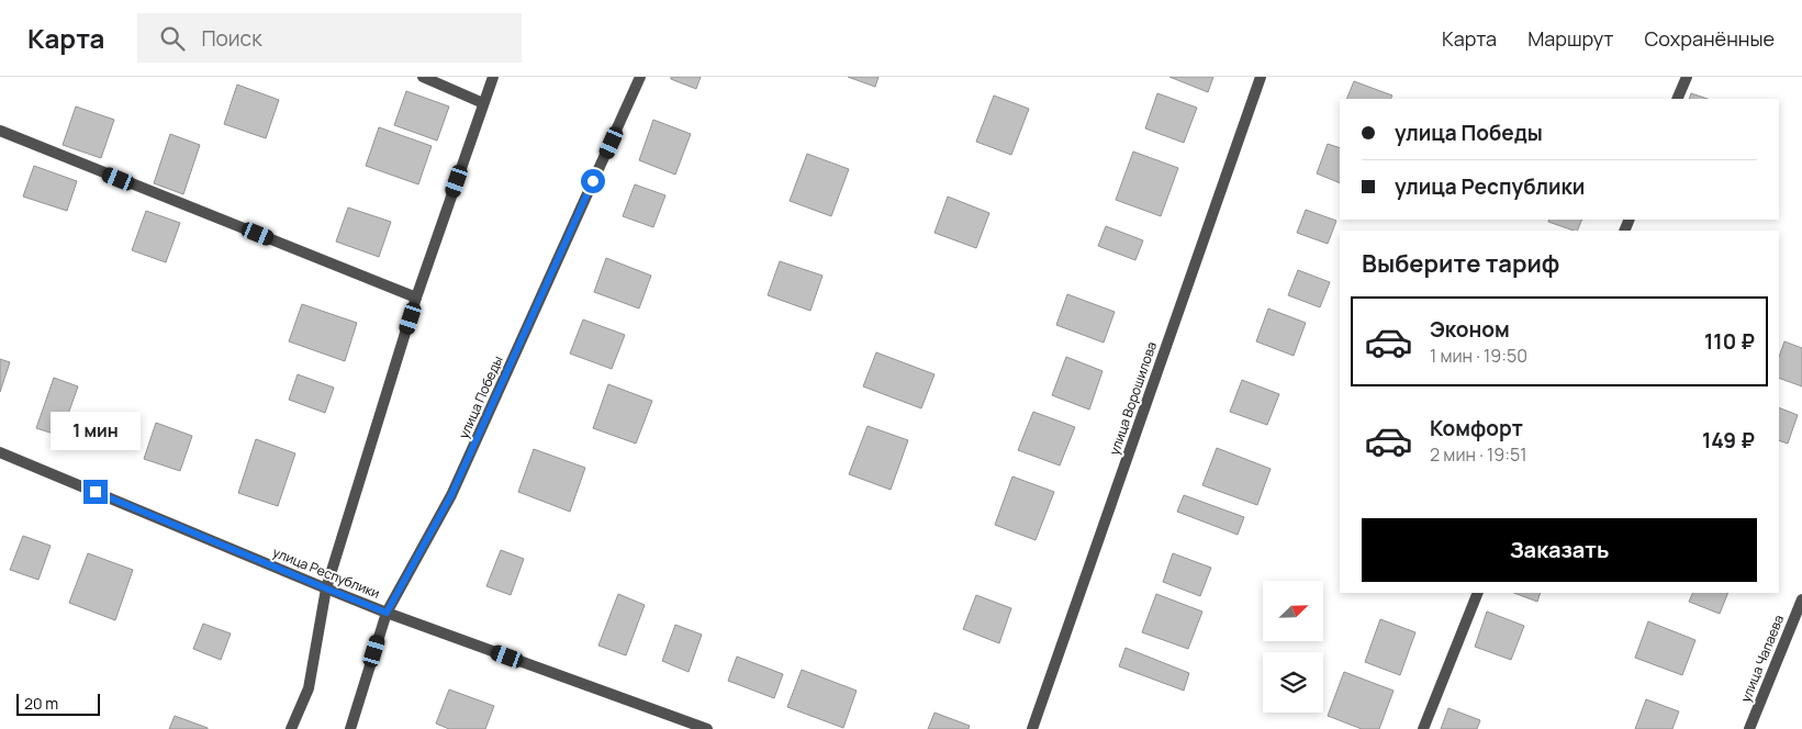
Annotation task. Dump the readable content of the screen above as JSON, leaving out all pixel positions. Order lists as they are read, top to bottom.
{
  "streets": {
    "street": [
      "улица Победы",
      "улица Ворошилова",
      "улица Республики",
      "улица Чапаева"
    ]
  },
  "crossings": [
    ["улица Победы", "улица Республики"]
  ],
  "scale_bar": "20 m",
  "north": "top right",
  "page": {
    "header": "Карта",
    "search": "Поиск",
    "nav": ["Карта", "Маршрут", "Сохранённые"],
    "banner": ["улица Победы", "улица Республики"],
    "heading": "Выберите тариф",
    "list": [
      {
        "name": "Эконом",
        "note": "1 мин · 19:50",
        "value": "110 ₽"
      },
      {
        "name": "Комфорт",
        "note": "2 мин · 19:51",
        "value": "149 ₽"
      }
    ],
    "bubble": "1 мин",
    "buttons": "Заказать",
    "scale": "20 m"
  }
}
